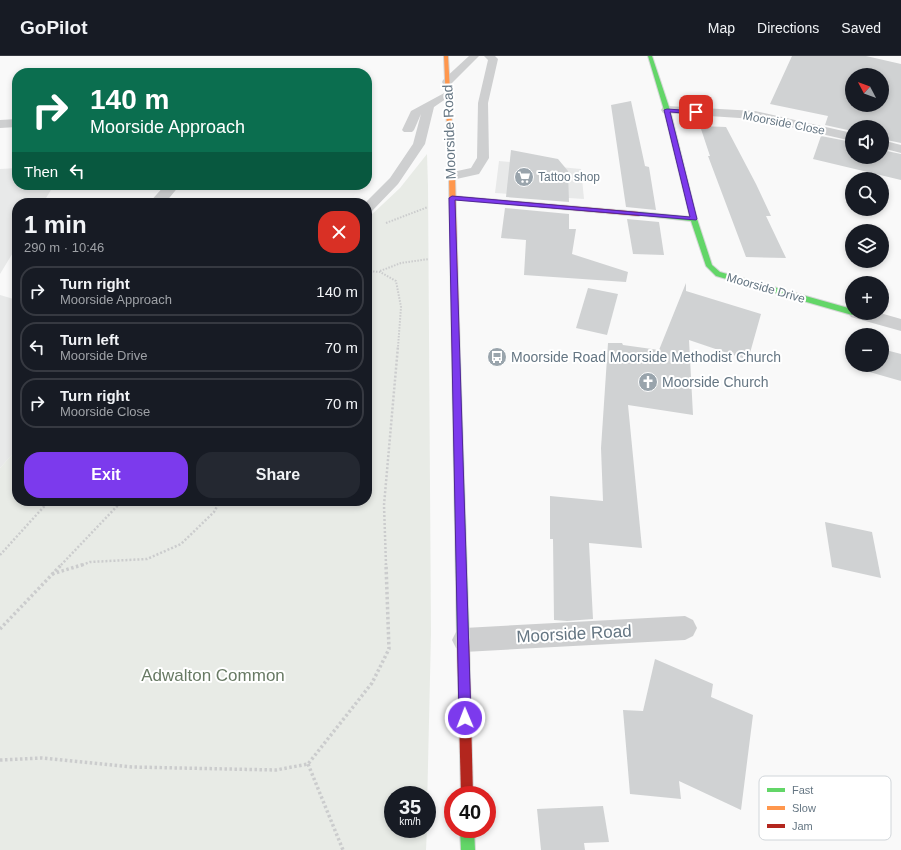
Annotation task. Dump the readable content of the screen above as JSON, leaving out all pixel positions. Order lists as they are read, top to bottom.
{
  "streets": {
    "street": ["Moorside Close", "Moorside Road", "Moorside Drive"]
  },
  "crossings": [
    ["Moorside Close", "Moorside Drive"]
  ],
  "parks": ["Adwalton Common"],
  "places": {
    "supermarket": ["Tattoo shop"],
    "bus stop": ["Moorside Road Moorside Methodist Church"],
    "church": ["Moorside Church"]
  },
  "legend": ["Fast", "Slow", "Jam"],
  "north": "top left",
  "page": {
    "header": "GoPilot",
    "nav": ["Map", "Directions", "Saved"],
    "map_buttons": ["+", "−"],
    "turn": ["140 m", "Moorside Approach"],
    "then": "Then",
    "heading": ["1 min", "290 m · 10:46"],
    "list": [
      {
        "name": "Turn right",
        "note": "Moorside Approach",
        "value": "140 m"
      },
      {
        "name": "Turn left",
        "note": "Moorside Drive",
        "value": "70 m"
      },
      {
        "name": "Turn right",
        "note": "Moorside Close",
        "value": "70 m"
      }
    ],
    "buttons": ["Exit", "Share"],
    "speed": "35 km/h",
    "limit": "40"
  }
}
